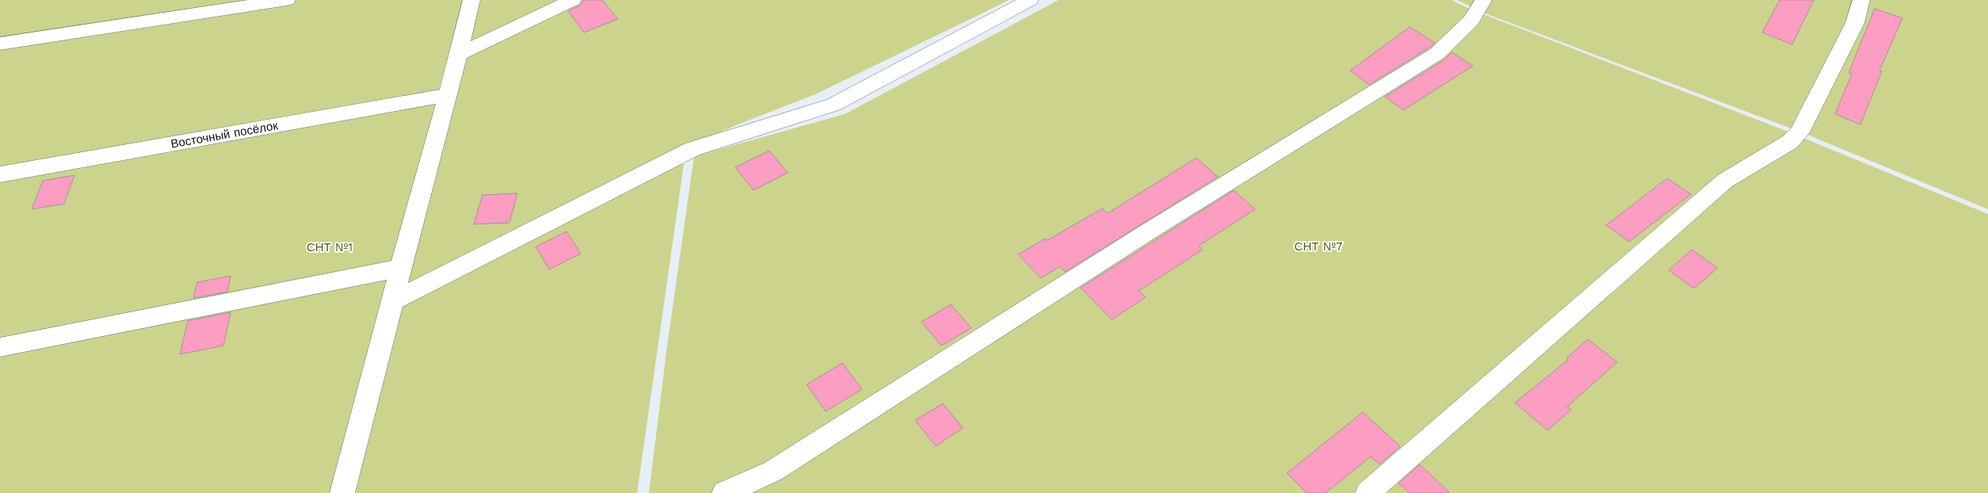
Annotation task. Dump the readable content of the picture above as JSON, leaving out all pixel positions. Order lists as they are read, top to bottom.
{
  "streets": {
    "street": ["Восточный посёлок"]
  },
  "parks": ["СНТ №7", "СНТ №1"]
}
